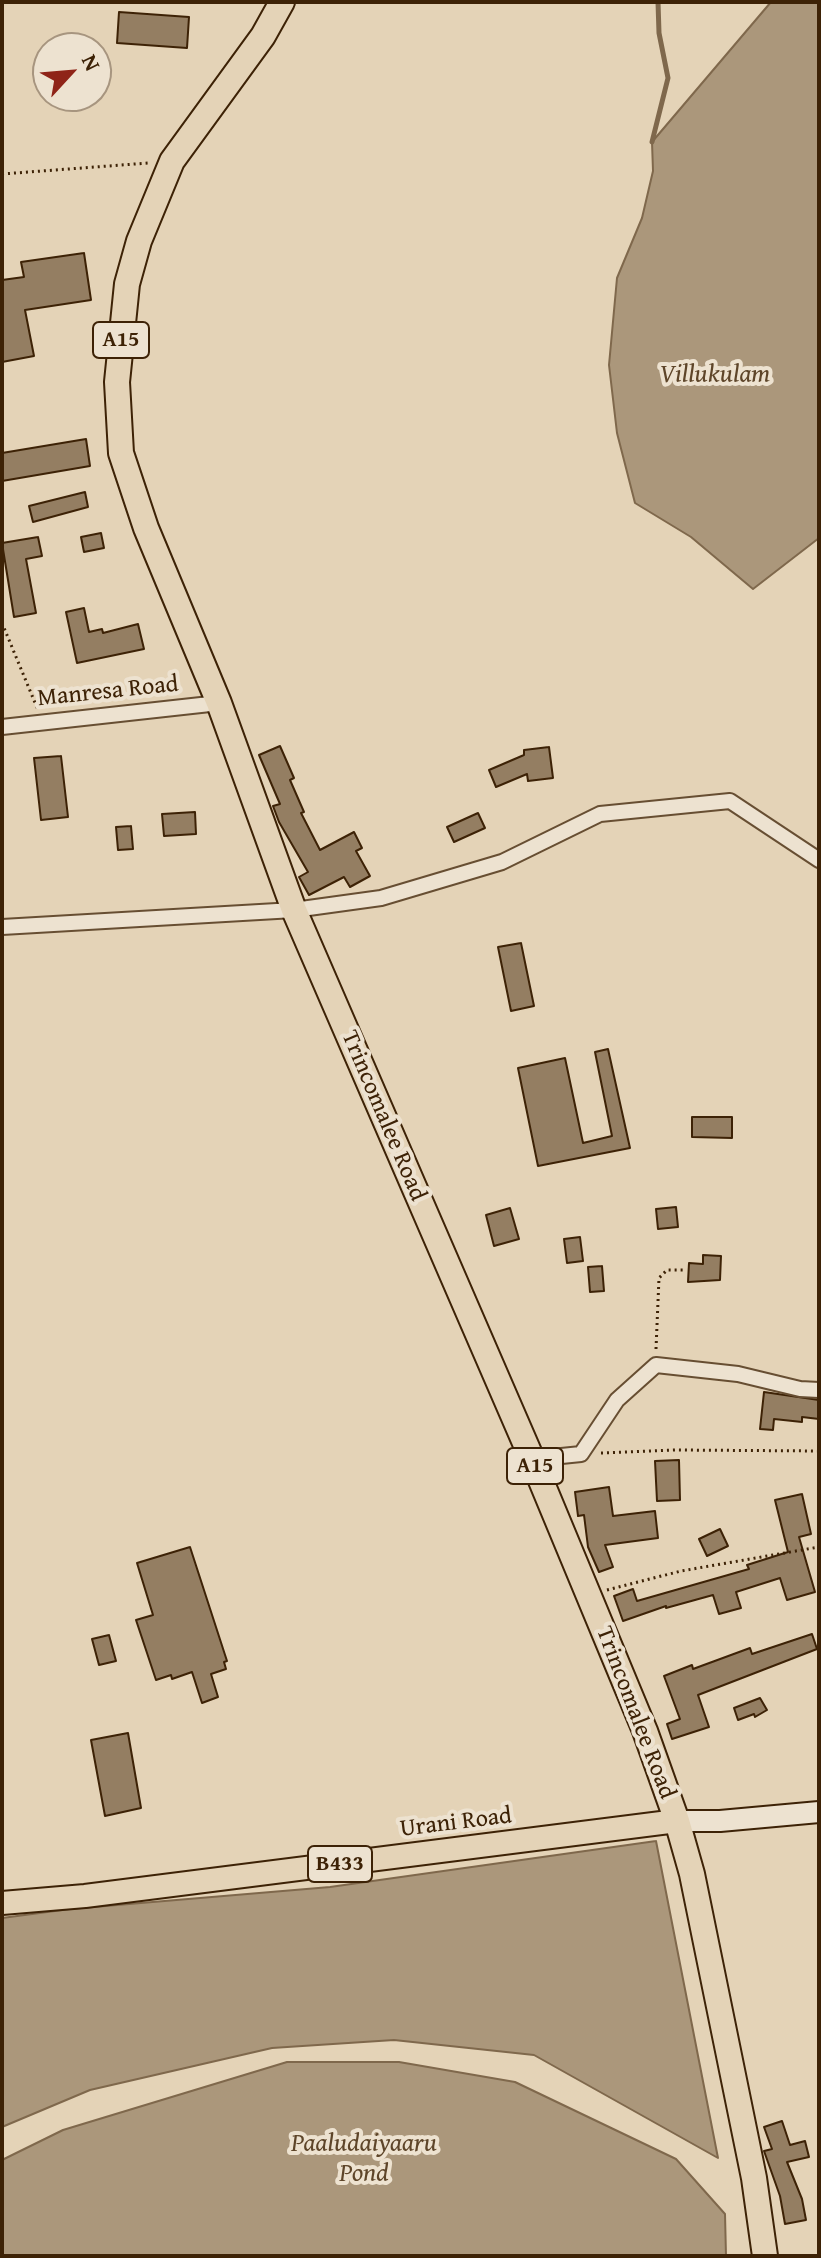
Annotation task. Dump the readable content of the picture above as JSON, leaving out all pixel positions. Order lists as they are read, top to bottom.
{
  "streets": {
    "highway": ["A15", "Trincomalee Road"],
    "main road": ["Urani Road", "B433"],
    "street": ["Manresa Road"]
  },
  "crossings": [
    ["Manresa Road", "Trincomalee Road"],
    ["Trincomalee Road", "Urani Road"]
  ],
  "water": ["Villukulam", "Paaludaiyaaru Pond"],
  "north": "top right"
}
